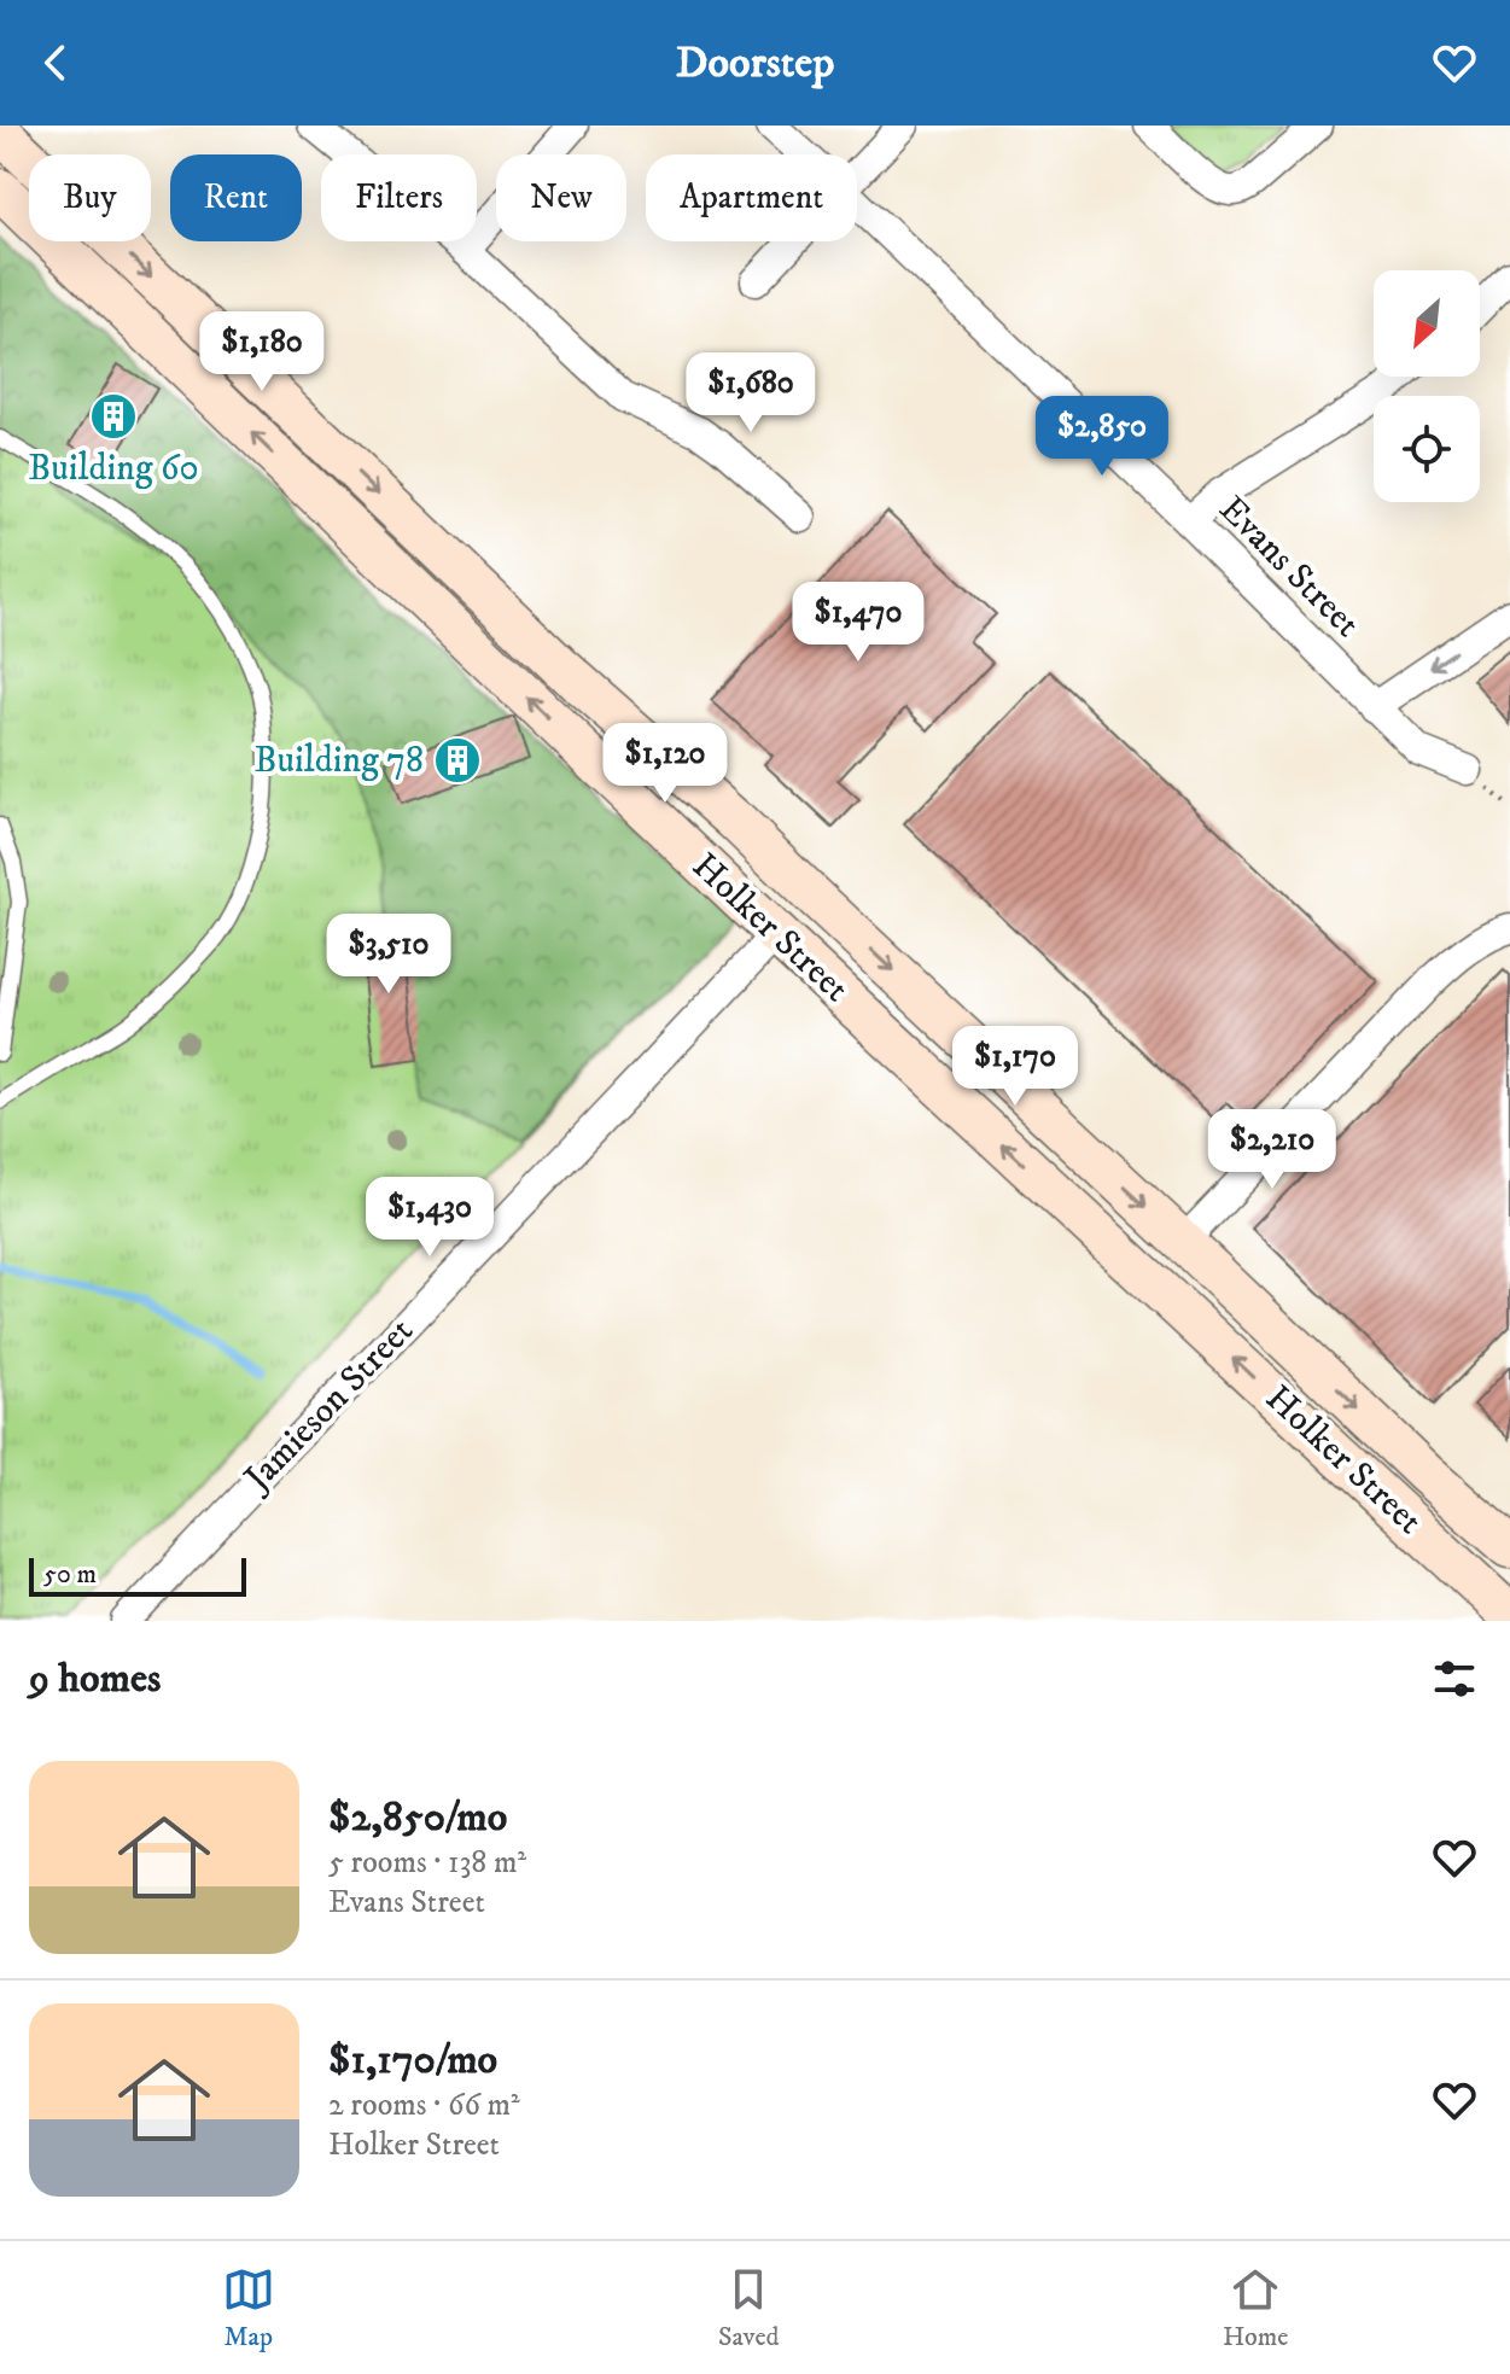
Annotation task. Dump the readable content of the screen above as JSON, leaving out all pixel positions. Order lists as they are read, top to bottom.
{
  "streets": {
    "main road": ["Holker Street", "Jamieson Street"],
    "street": ["Evans Street"]
  },
  "crossings": [
    ["Holker Street", "Jamieson Street"]
  ],
  "places": {
    "building": ["Building 60", "Building 78"]
  },
  "scale_bar": "50 m",
  "north": "bottom left",
  "page": {
    "header": "Doorstep",
    "chip": [
      "Buy",
      "Rent",
      "Filters",
      "New",
      "Apartment"
    ],
    "price": [
      "$1,180",
      "$1,680",
      "$2,850",
      "$1,470",
      "$1,120",
      "$3,510",
      "$1,170",
      "$2,210",
      "$1,430"
    ],
    "scale": "50 m",
    "heading": "9 homes",
    "list": [
      {
        "name": "$2,850/mo",
        "note": "5 rooms · 138 m² · Evans Street"
      },
      {
        "name": "$1,170/mo",
        "note": "2 rooms · 66 m² · Holker Street"
      }
    ],
    "tabs": ["Map", "Saved", "Home"]
  }
}
